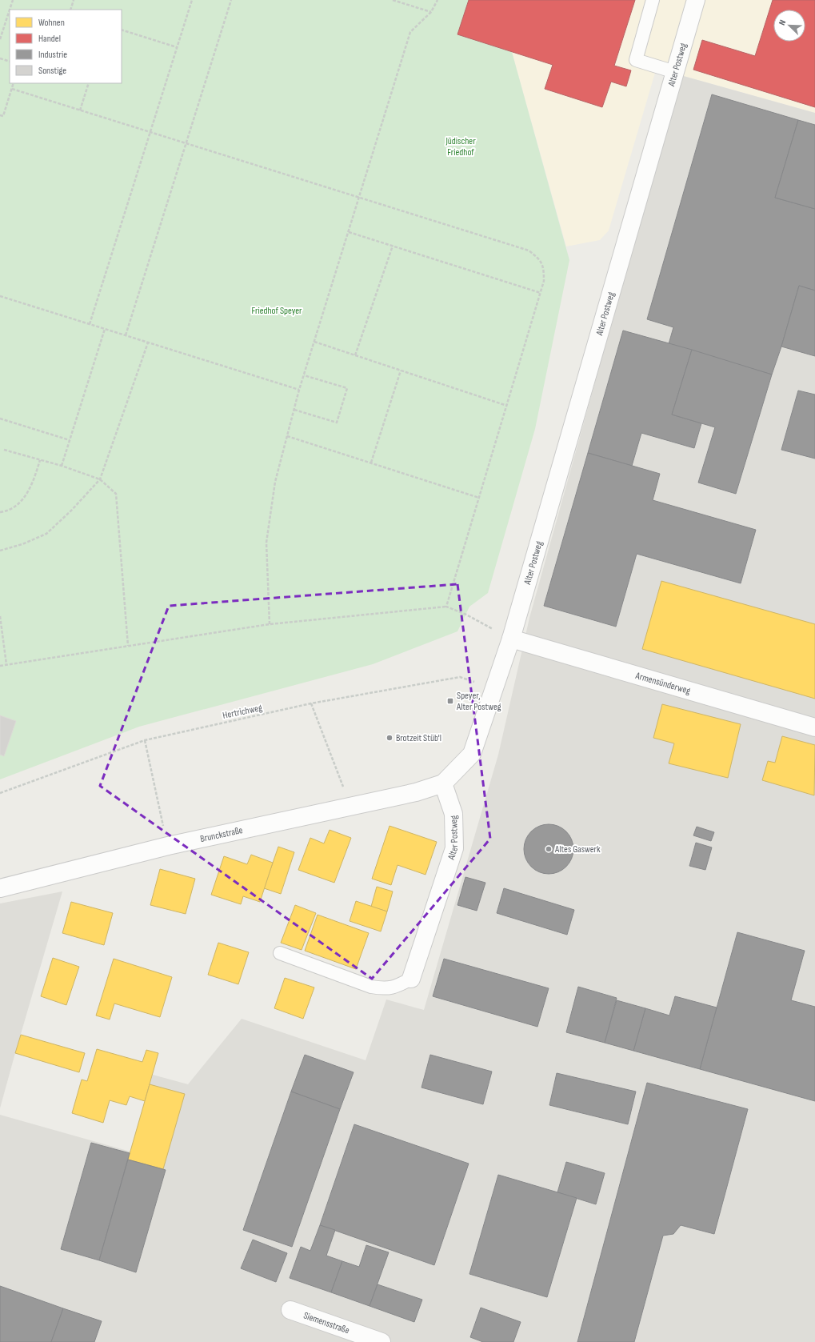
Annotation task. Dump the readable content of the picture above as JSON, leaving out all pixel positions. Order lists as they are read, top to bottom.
{
  "streets": {
    "street": [
      "Alter Postweg",
      "Armensünderweg",
      "Brunckstraße",
      "Siemensstraße"
    ],
    "path": ["Hertrichweg"]
  },
  "crossings": [
    ["Alter Postweg", "Armensünderweg"],
    ["Alter Postweg", "Hertrichweg"],
    ["Alter Postweg", "Brunckstraße"]
  ],
  "parks": ["Jüdischer Friedhof", "Friedhof Speyer"],
  "places": {
    "transit": ["Speyer, Alter Postweg"],
    "other": ["Brotzeit Stüb'l", "Altes Gaswerk"]
  },
  "legend": [
    "Wohnen",
    "Handel",
    "Industrie",
    "Sonstige"
  ],
  "north": "top left"
}
